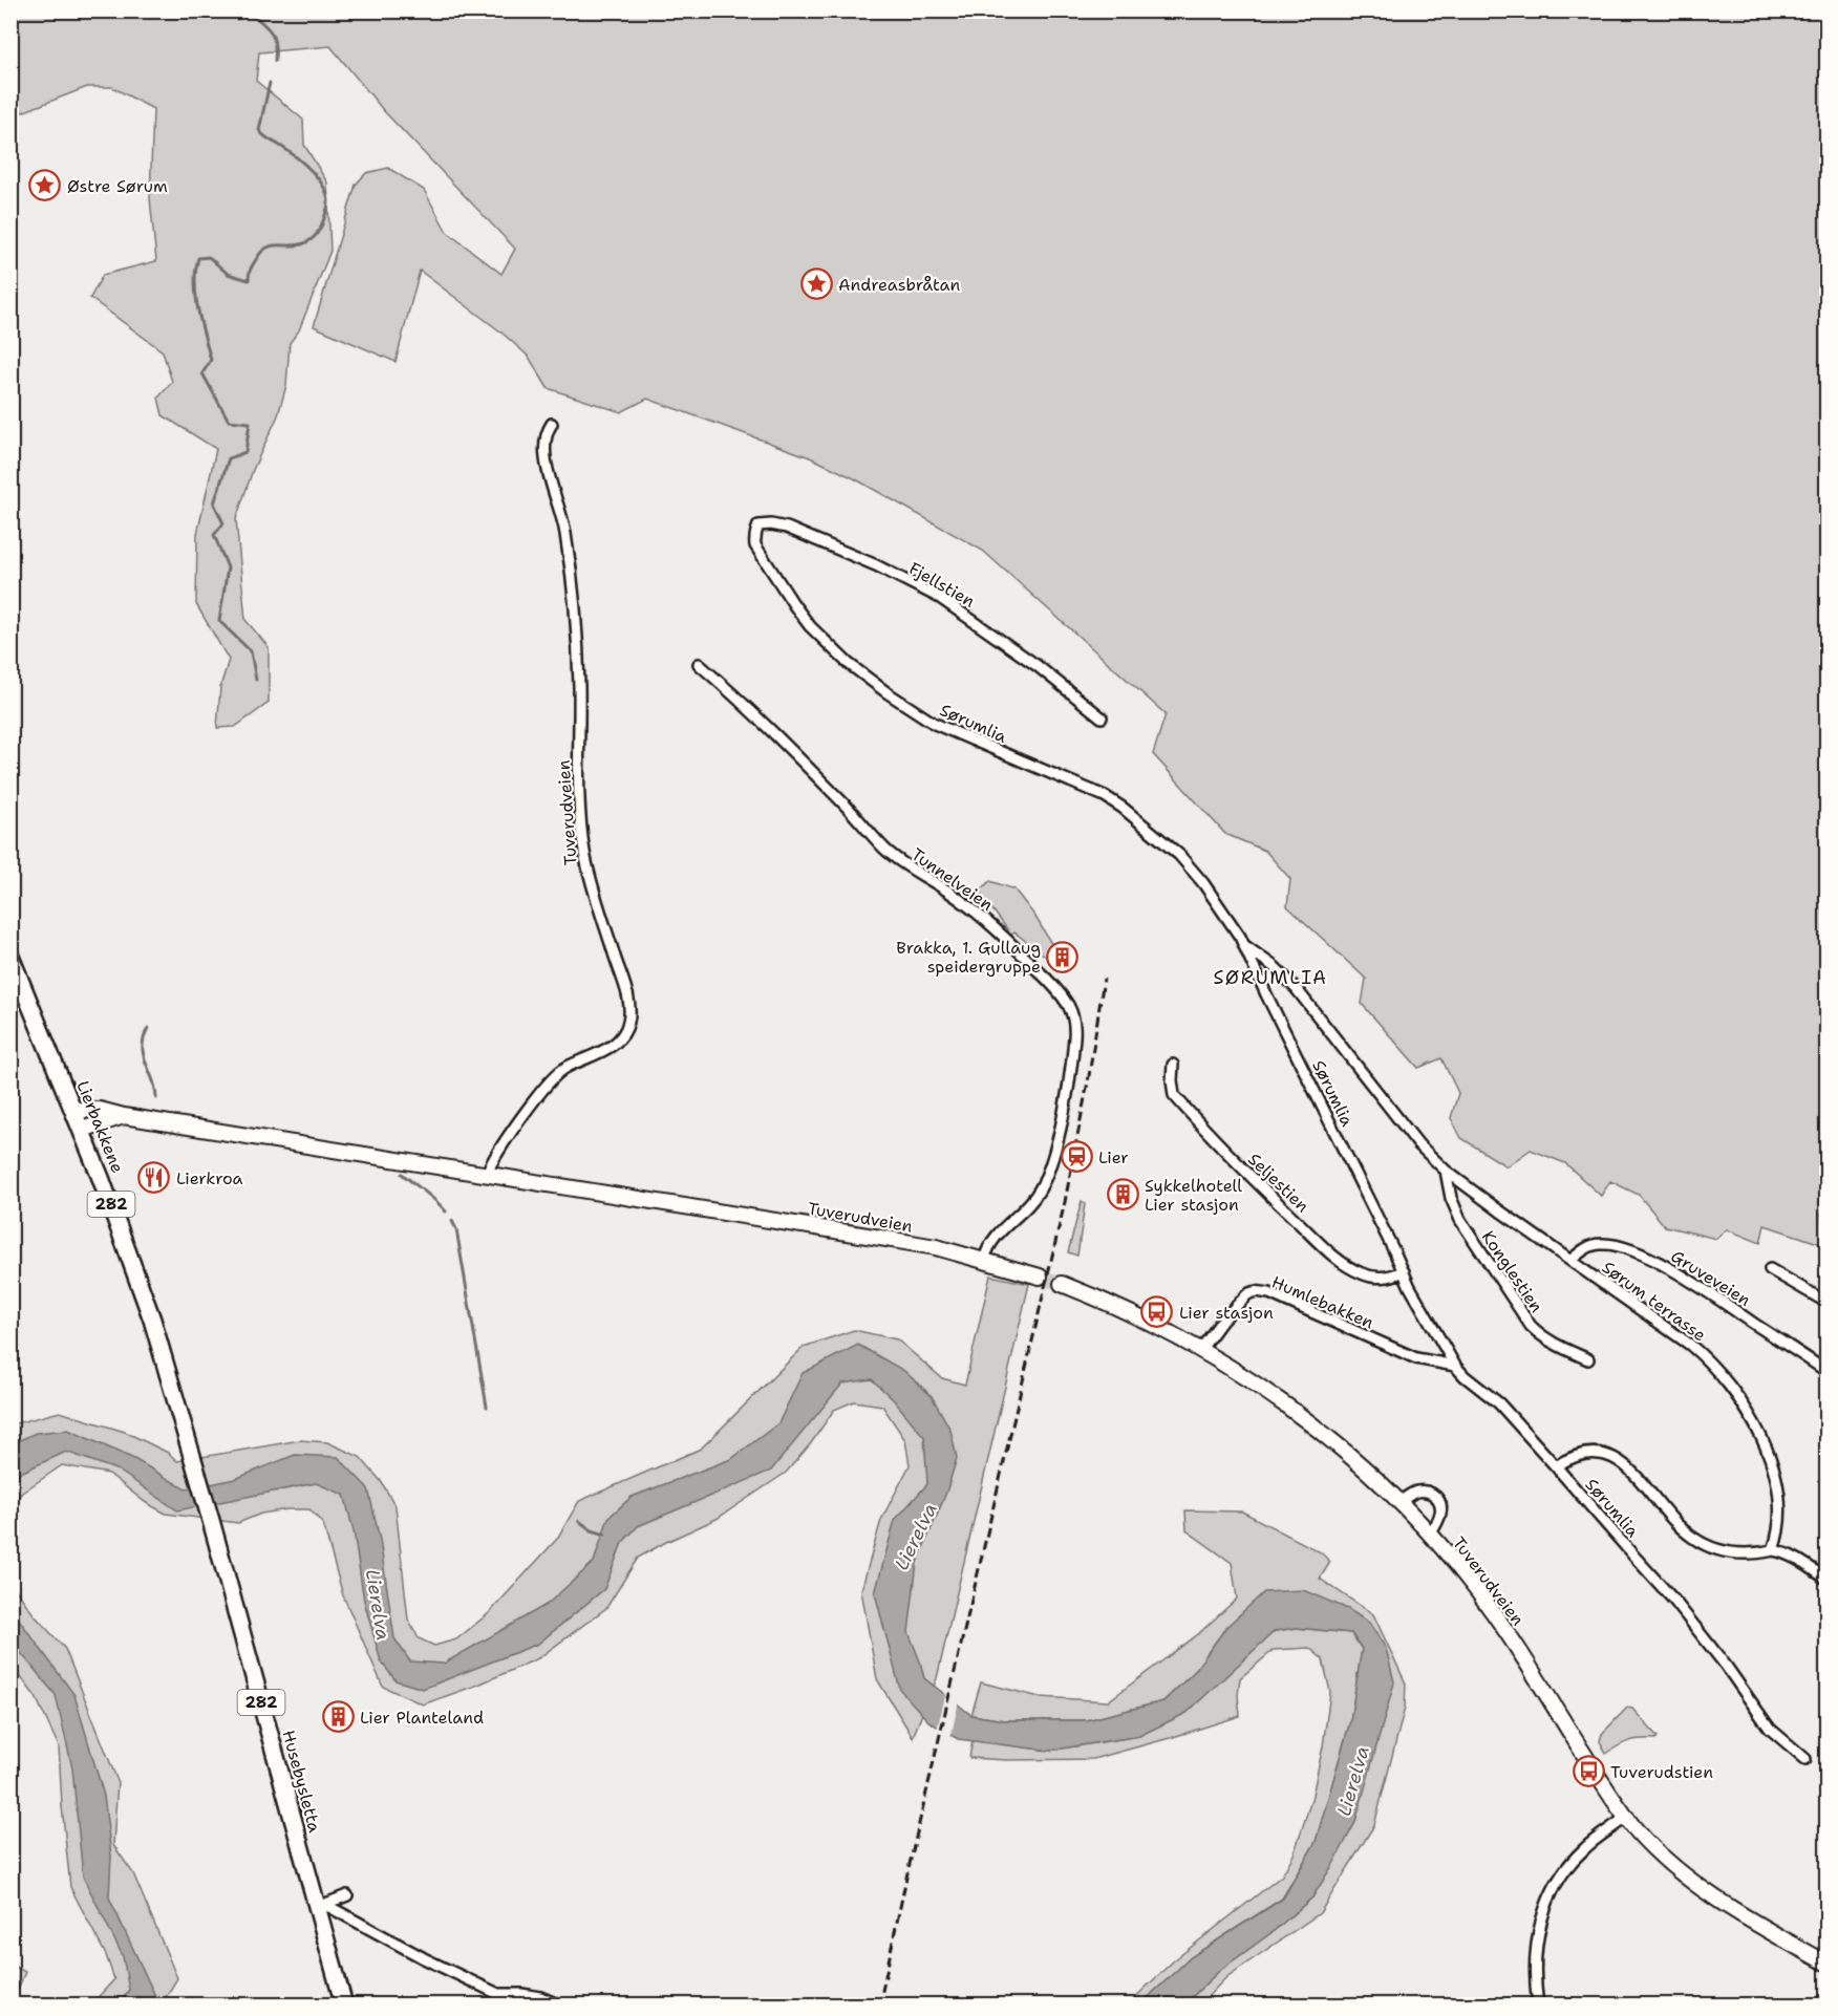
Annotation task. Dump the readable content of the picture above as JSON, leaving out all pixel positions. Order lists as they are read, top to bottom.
{
  "streets": {
    "main road": [
      "Tuverudveien",
      "Lierbakkene",
      "282",
      "Husebysletta"
    ],
    "street": [
      "Fjellstien",
      "Sørumlia",
      "Tunnelveien",
      "Seljestien",
      "Konglestien",
      "Gruveveien",
      "Sørum terrasse",
      "Humlebakken"
    ]
  },
  "crossings": [
    ["Fjellstien", "Sørumlia"],
    ["Sørumlia", "Seljestien"],
    ["Sørumlia", "Sørum terrasse"],
    ["Sørumlia", "Humlebakken"],
    ["Tuverudveien", "Tunnelveien"],
    ["Tuverudveien", "Lierbakkene"],
    ["Tuverudveien", "Humlebakken"],
    ["Lierbakkene", "Husebysletta"],
    ["Konglestien", "Sørum terrasse"],
    ["Gruveveien", "Sørum terrasse"]
  ],
  "districts": ["SØRUMLIA"],
  "water": ["Lierelva"],
  "places": {
    "place": ["Østre Sørum", "Andreasbråtan"],
    "building": ["Brakka, 1. Gullaug speidergruppe", "Sykkelhotell Lier stasjon", "Lier Planteland"],
    "station": ["Lier"],
    "restaurant": ["Lierkroa"],
    "bus stop": ["Lier stasjon", "Tuverudstien"]
  }
}
